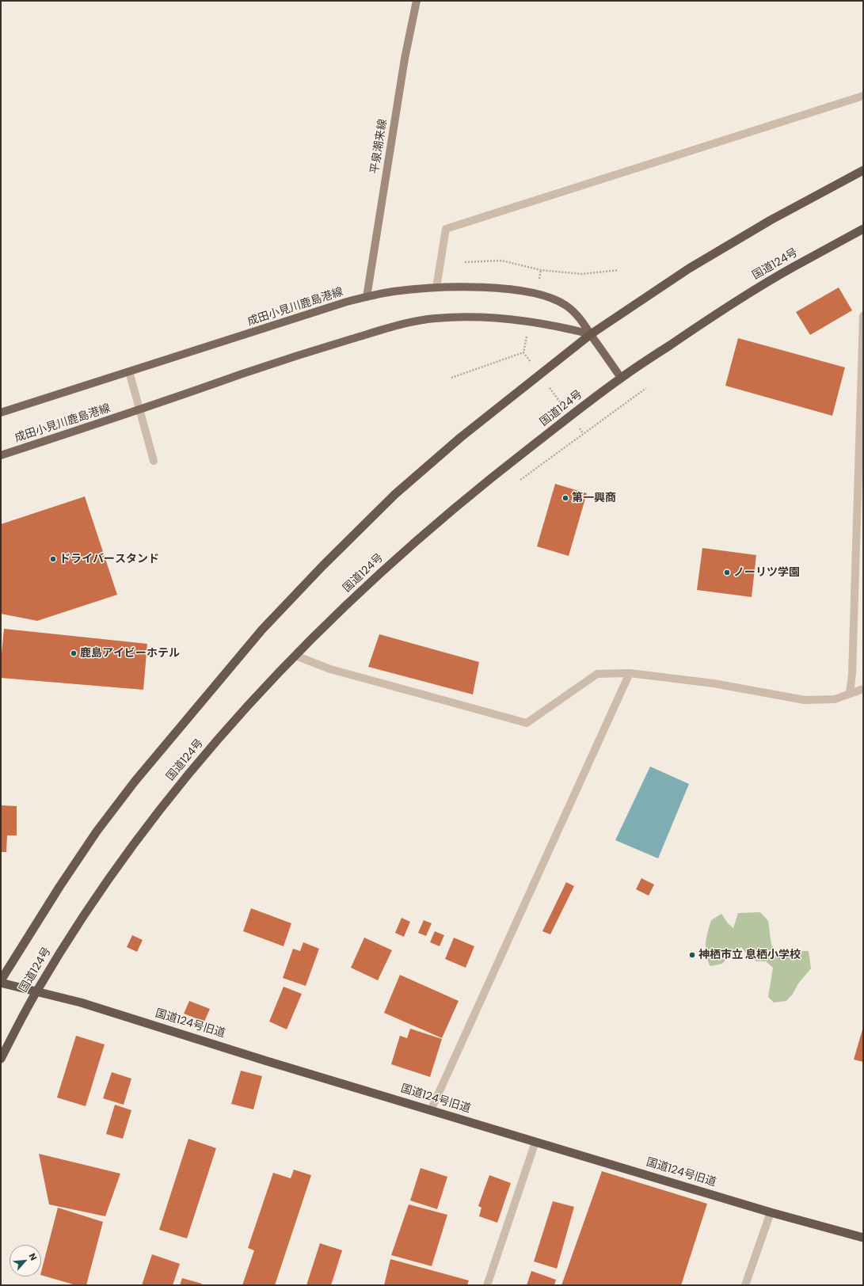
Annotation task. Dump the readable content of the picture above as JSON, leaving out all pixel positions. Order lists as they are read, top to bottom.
{
  "streets": {
    "highway": ["国道124号", "国道124号旧道"],
    "main road": ["平泉潮来線", "成田小見川鹿島港線"]
  },
  "crossings": [
    ["平泉潮来線", "成田小見川鹿島港線"],
    ["国道124号", "成田小見川鹿島港線"],
    ["国道124号", "国道124号旧道"]
  ],
  "places": [
    "第一興商",
    "ドライバースタンド",
    "ノーリツ学園",
    "鹿島アイビーホテル",
    "神栖市立 息栖小学校"
  ],
  "north": "top right"
}
